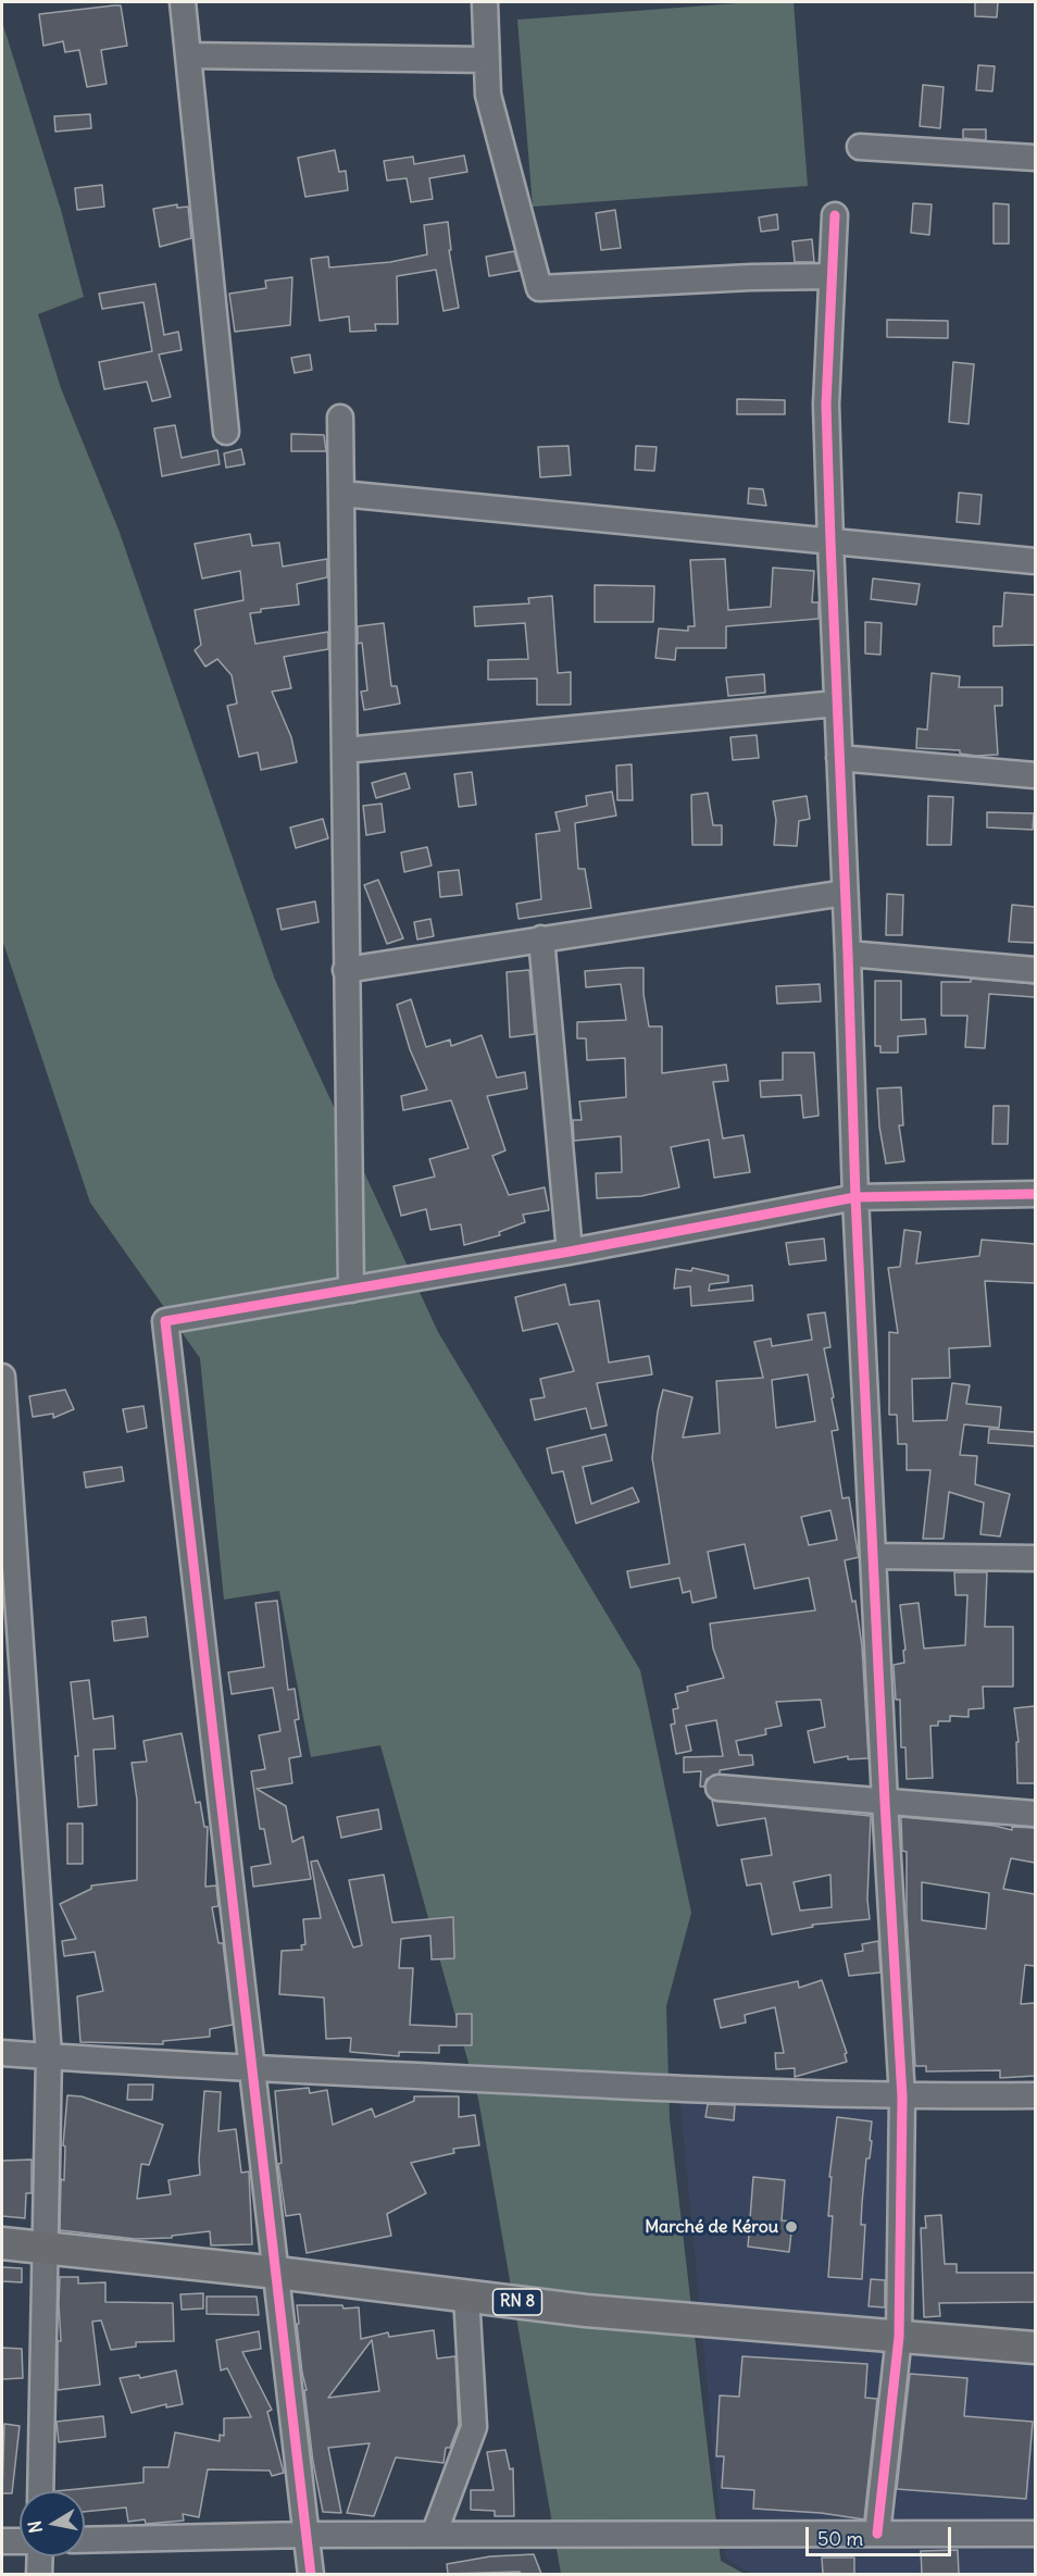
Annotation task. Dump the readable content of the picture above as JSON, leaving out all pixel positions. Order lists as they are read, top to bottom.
{
  "streets": {
    "main road": ["RN 8"]
  },
  "places": ["Marché de Kérou"],
  "scale_bar": "50 m",
  "north": "left"
}
